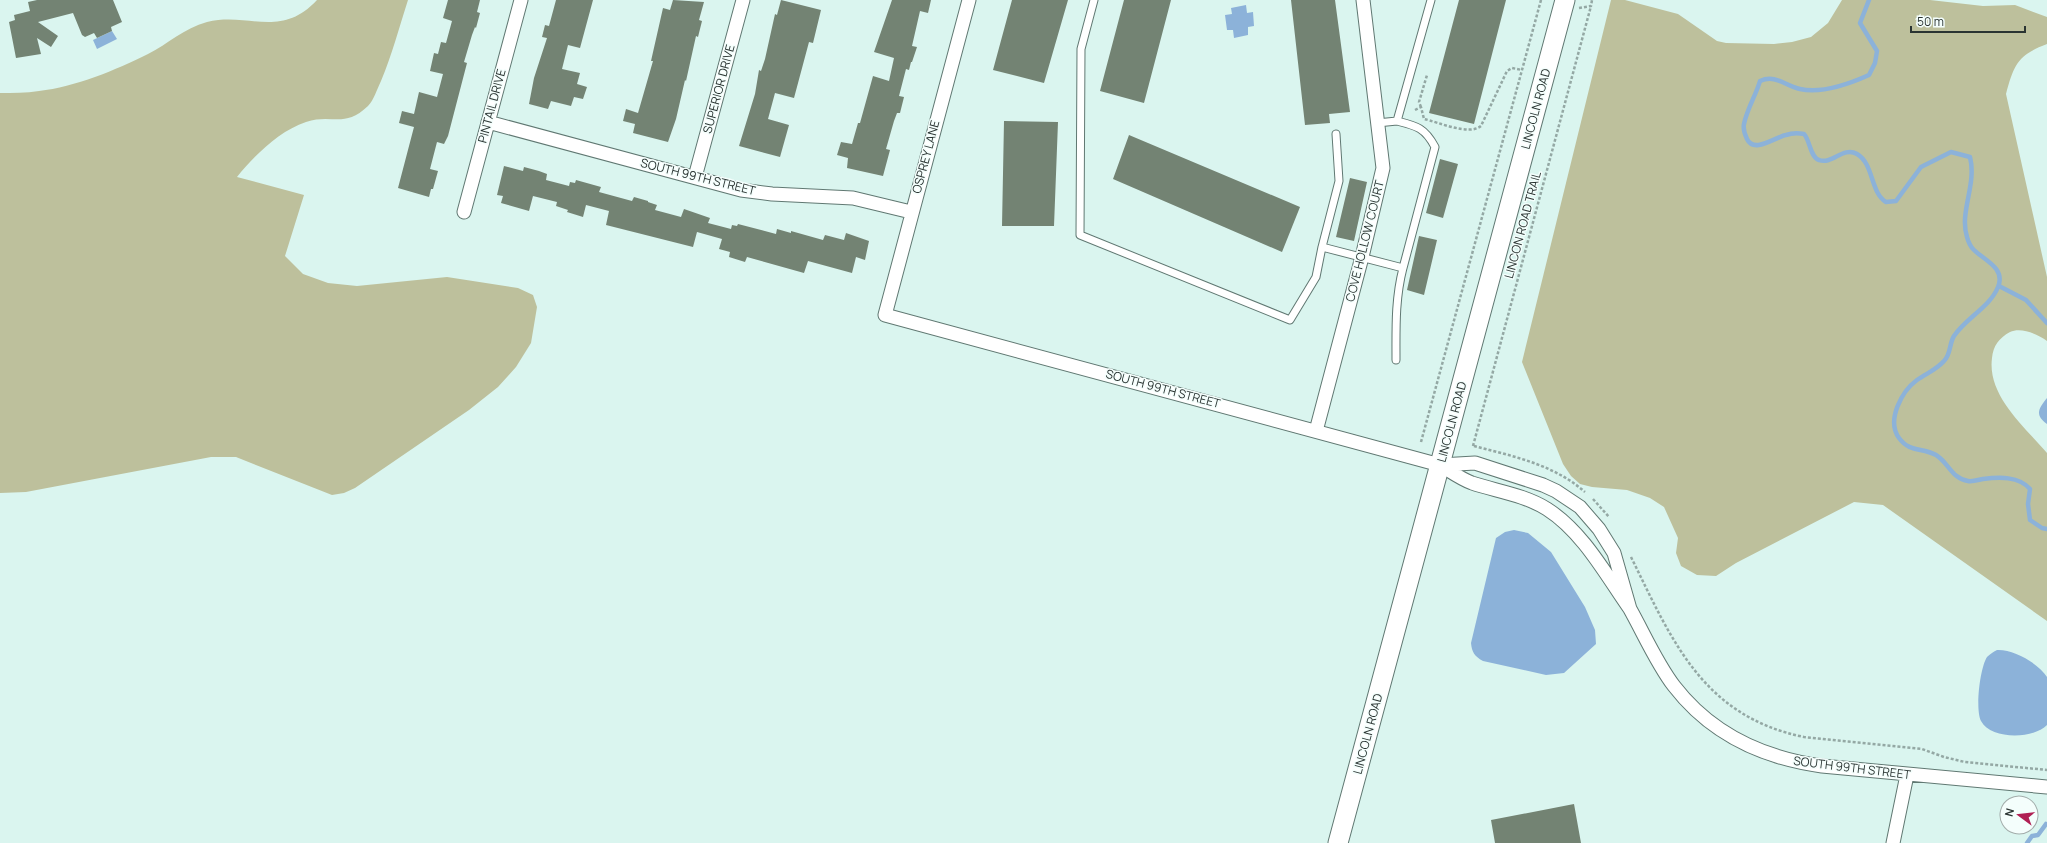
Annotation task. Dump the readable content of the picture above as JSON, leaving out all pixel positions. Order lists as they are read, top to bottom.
{
  "streets": {
    "street": [
      "SUPERIOR DRIVE",
      "PINTAIL DRIVE",
      "LINCOLN ROAD",
      "OSPREY LANE",
      "SOUTH 99TH STREET",
      "COVE HOLLOW COURT"
    ],
    "path": ["LINCON ROAD TRAIL"]
  },
  "crossings": [
    ["SUPERIOR DRIVE", "SOUTH 99TH STREET"],
    ["PINTAIL DRIVE", "SOUTH 99TH STREET"],
    ["LINCOLN ROAD", "SOUTH 99TH STREET"],
    ["OSPREY LANE", "SOUTH 99TH STREET"],
    ["SOUTH 99TH STREET", "COVE HOLLOW COURT"]
  ],
  "scale_bar": "50 m",
  "north": "left"
}
